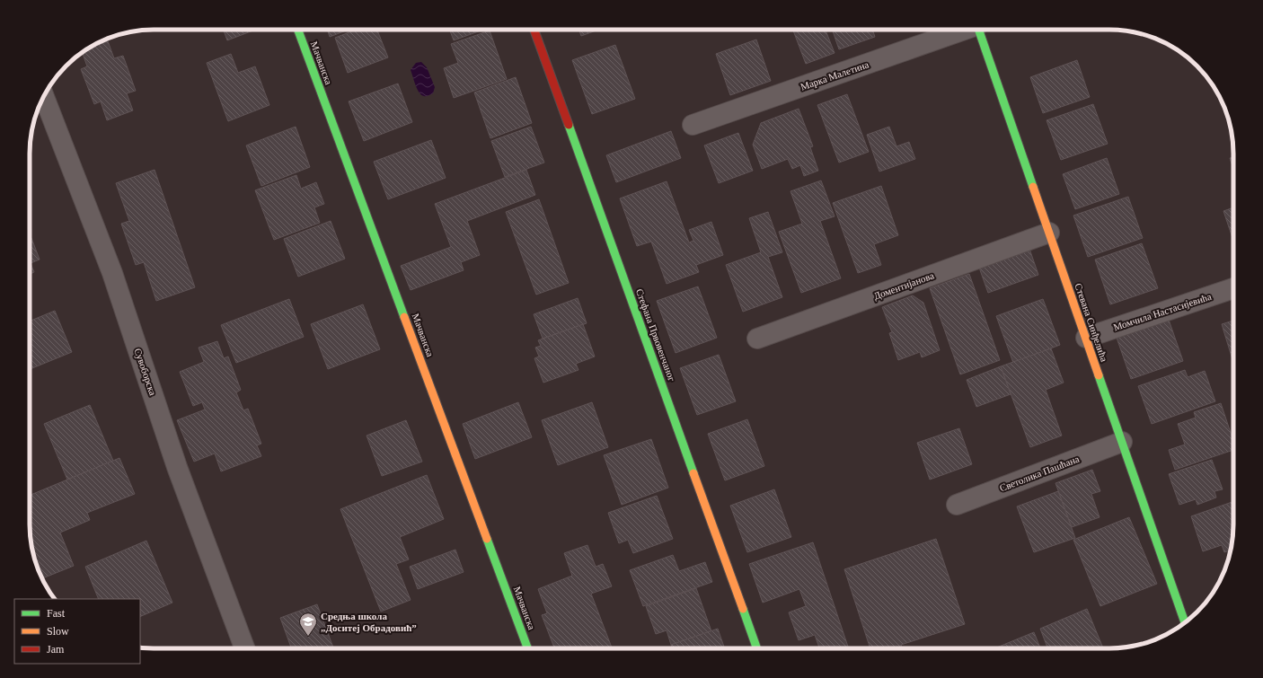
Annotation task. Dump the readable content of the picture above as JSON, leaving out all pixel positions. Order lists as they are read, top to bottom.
{
  "streets": {
    "street": [
      "Мачванска",
      "Марка Малетина",
      "Доментијанова",
      "Момчила Настасијевића",
      "Стевана Синђелића",
      "Стефана Првовенчаног",
      "Сувоборска",
      "Светолика Пашћана"
    ]
  },
  "crossings": [
    ["Доментијанова", "Стевана Синђелића"],
    ["Момчила Настасијевића", "Стевана Синђелића"],
    ["Стевана Синђелића", "Светолика Пашћана"]
  ],
  "places": {
    "school or university": ["Средња школа „Доситеј Обрадовић”"]
  },
  "legend": ["Fast", "Slow", "Jam"]
}
